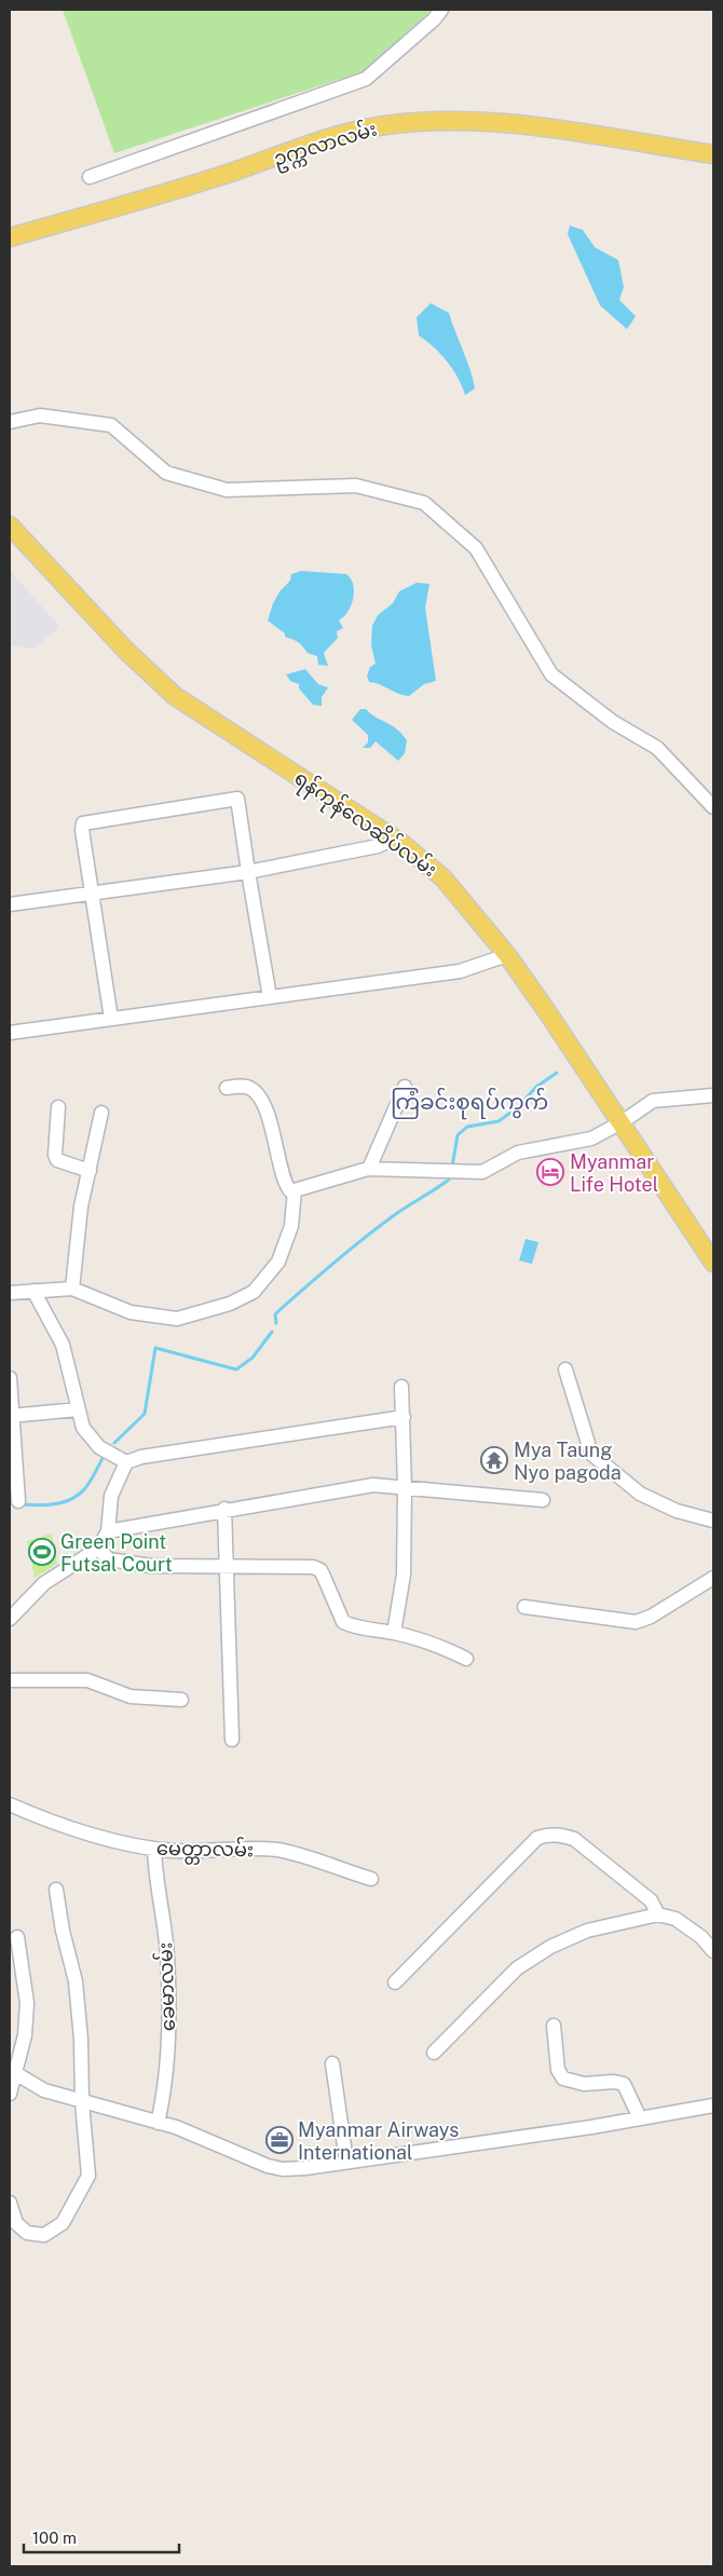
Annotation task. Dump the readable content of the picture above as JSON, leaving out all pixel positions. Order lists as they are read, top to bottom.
{
  "streets": {
    "main road": ["ဥက္ကလာလမ်း", "ရန်ကုန်လေဆိပ်လမ်း"],
    "street": ["မေတ္တာလမ်း", "ခေမာလမ်း"]
  },
  "crossings": [
    ["မေတ္တာလမ်း", "ခေမာလမ်း"]
  ],
  "districts": ["ကြံခင်းစုရပ်ကွက်"],
  "places": {
    "hotel": ["Myanmar Life Hotel"],
    "temple": ["Mya Taung Nyo pagoda"],
    "sports": ["Green Point Futsal Court"],
    "office": ["Myanmar Airways International"]
  },
  "scale_bar": "100 m"
}
